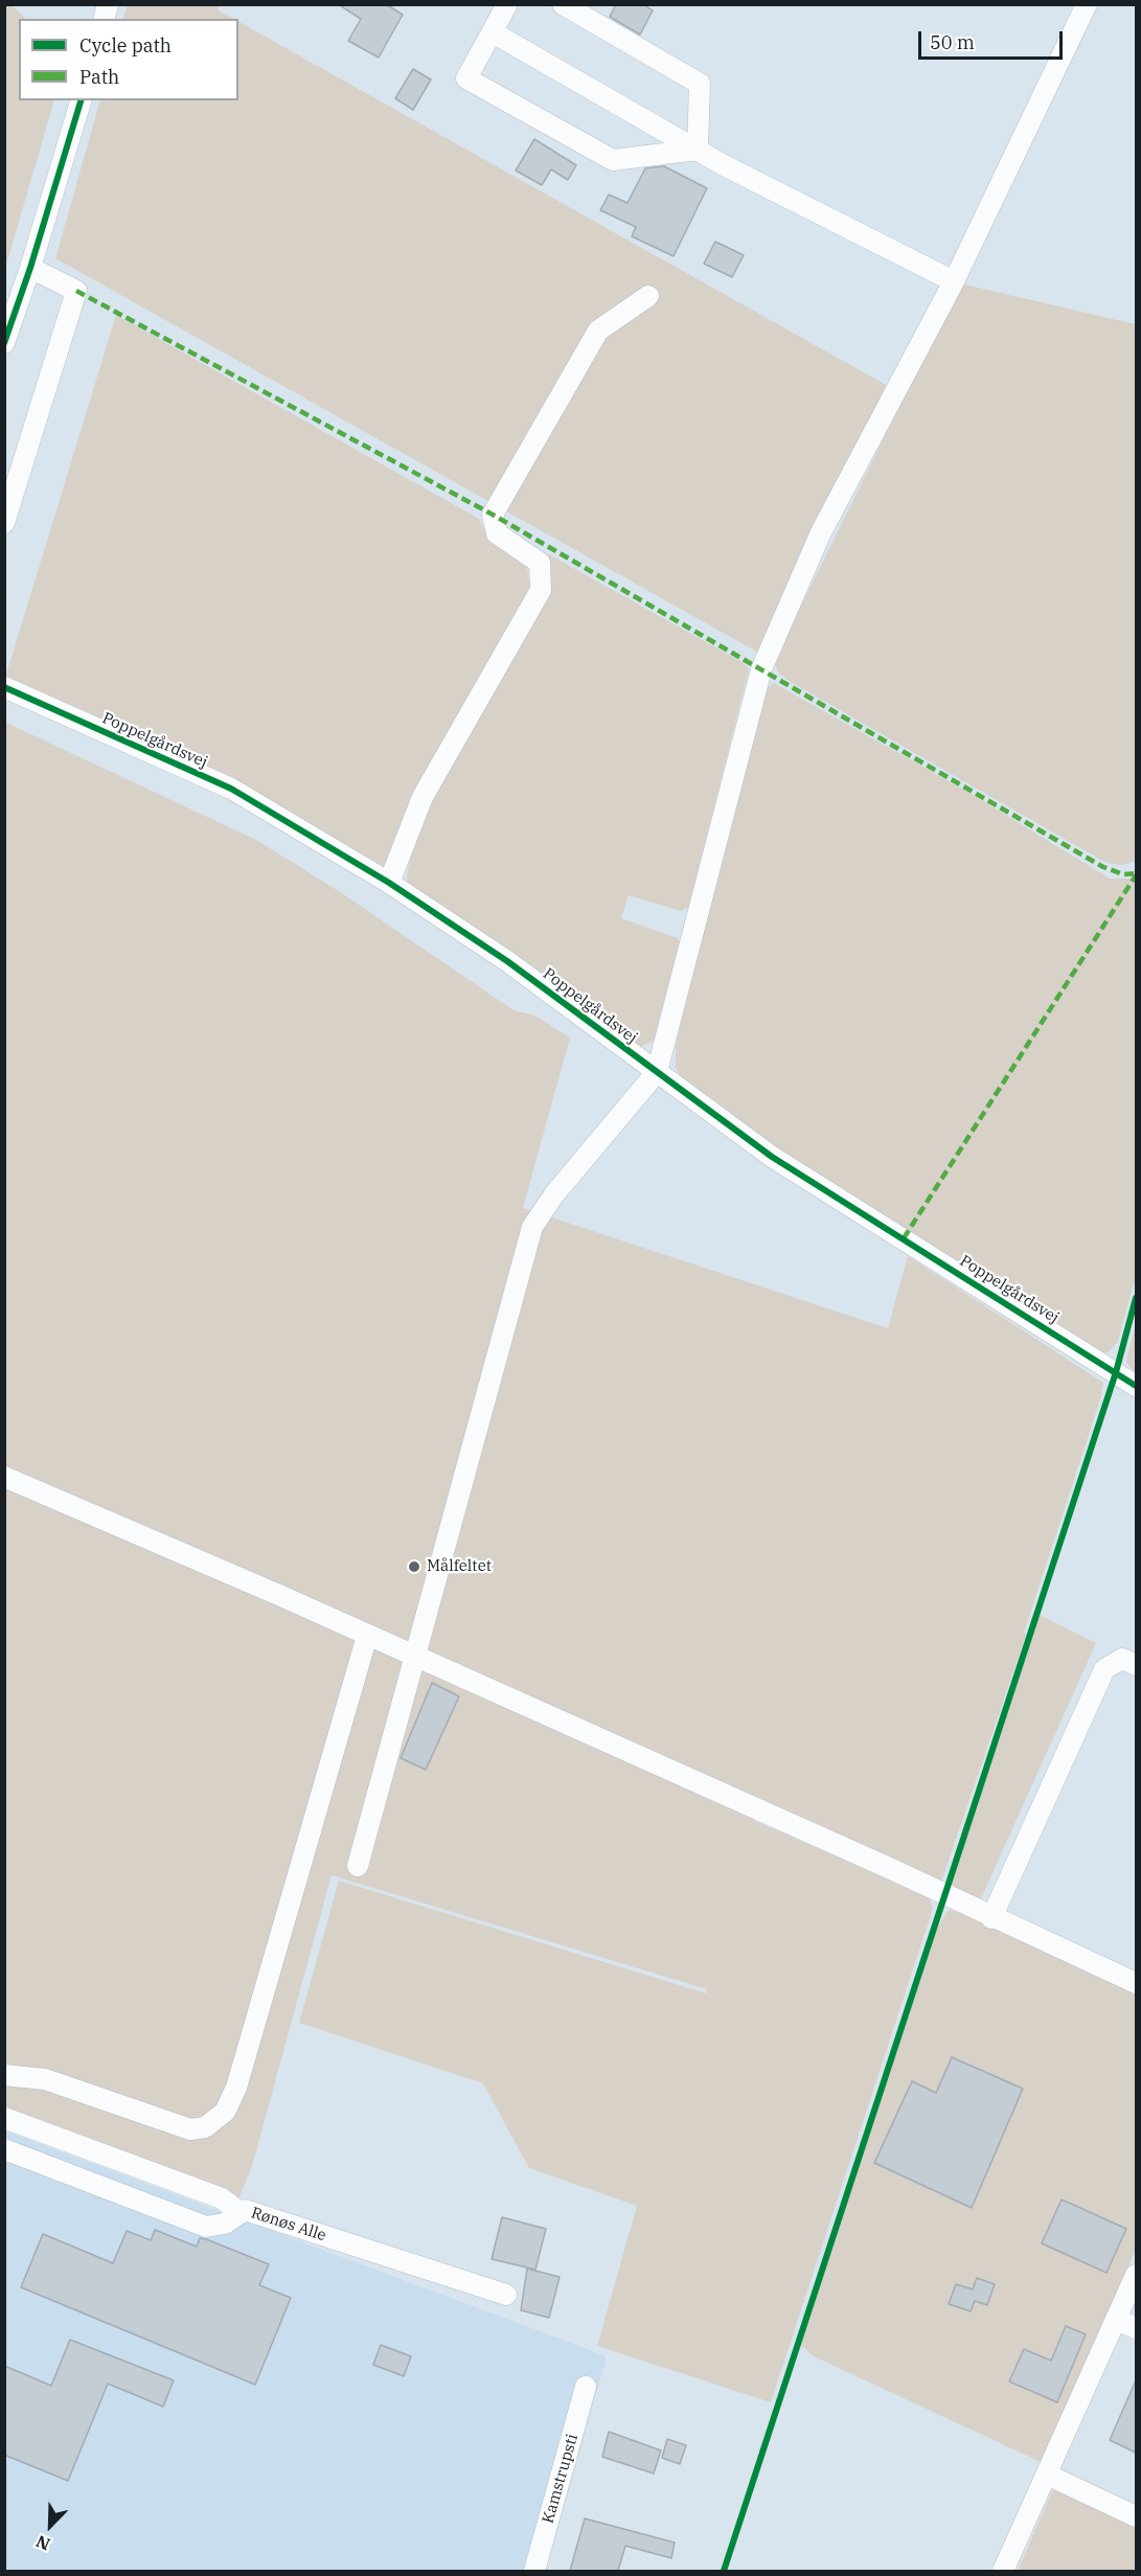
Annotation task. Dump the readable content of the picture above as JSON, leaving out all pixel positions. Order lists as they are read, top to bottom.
{
  "streets": {
    "street": ["Poppelgårdsvej", "Rønøs Alle", "Kamstrupsti"]
  },
  "places": ["Målfeltet"],
  "legend": ["Cycle path", "Path"],
  "scale_bar": "50 m",
  "north": "bottom left"
}
